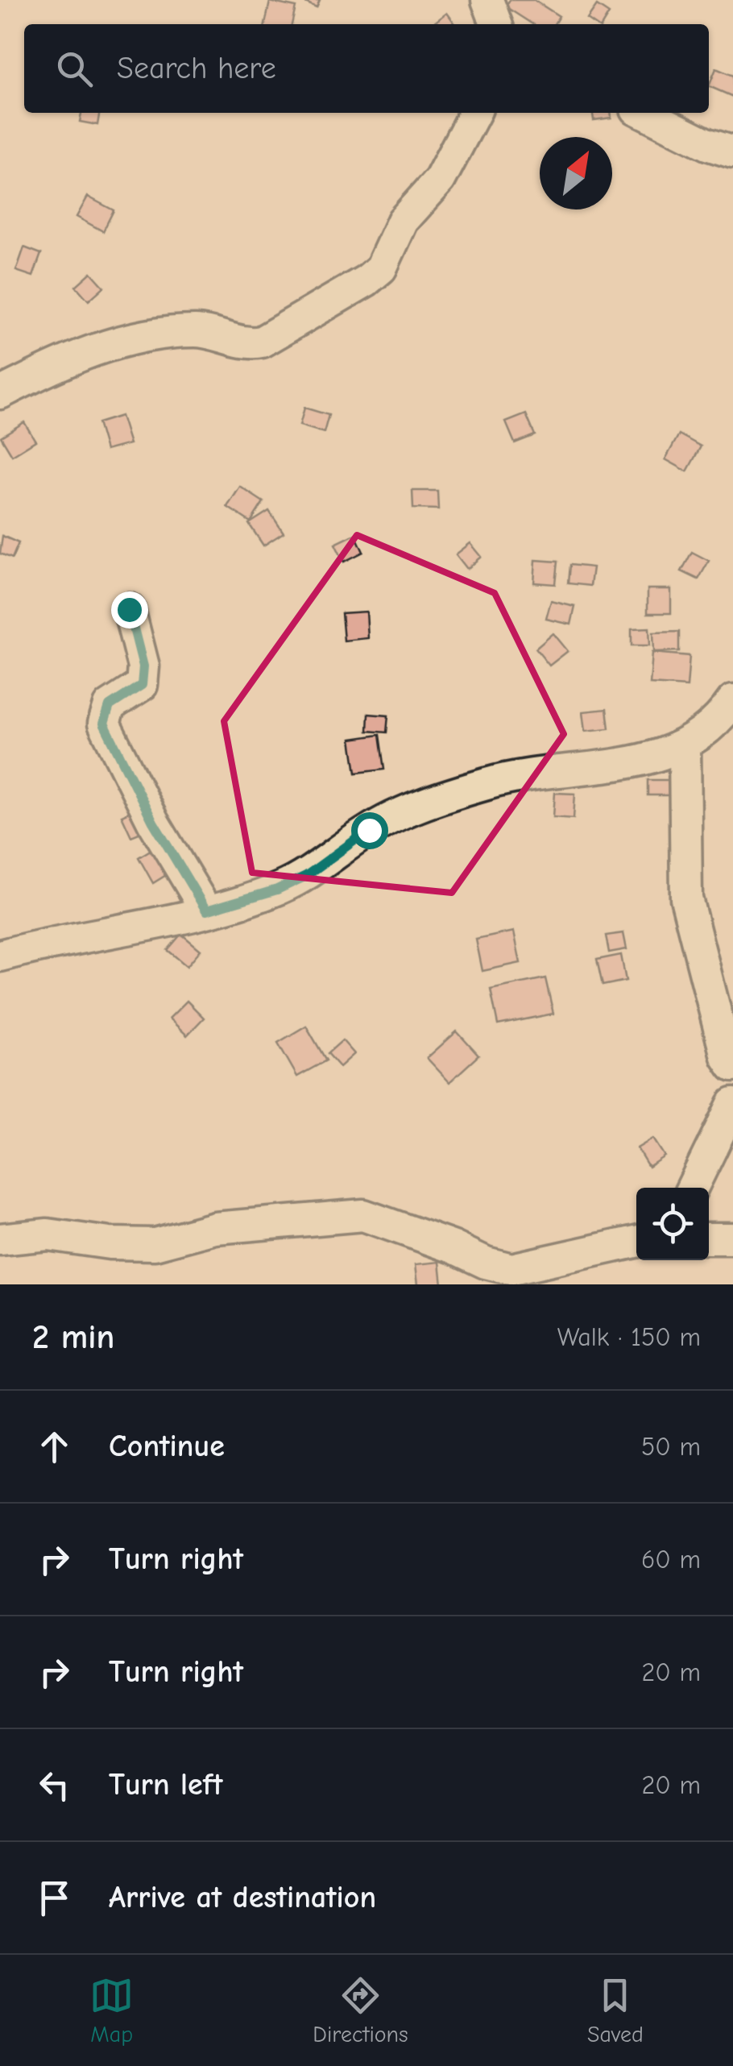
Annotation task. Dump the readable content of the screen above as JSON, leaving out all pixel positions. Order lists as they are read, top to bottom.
{
  "north": "top right",
  "page": {
    "search": "Search here",
    "heading": ["2 min", "Walk · 150 m"],
    "list": [
      ["Continue", "50 m"],
      ["Turn right", "60 m"],
      ["Turn right", "20 m"],
      ["Turn left", "20 m"],
      "Arrive at destination"
    ],
    "nav": ["Map", "Directions", "Saved"]
  }
}
